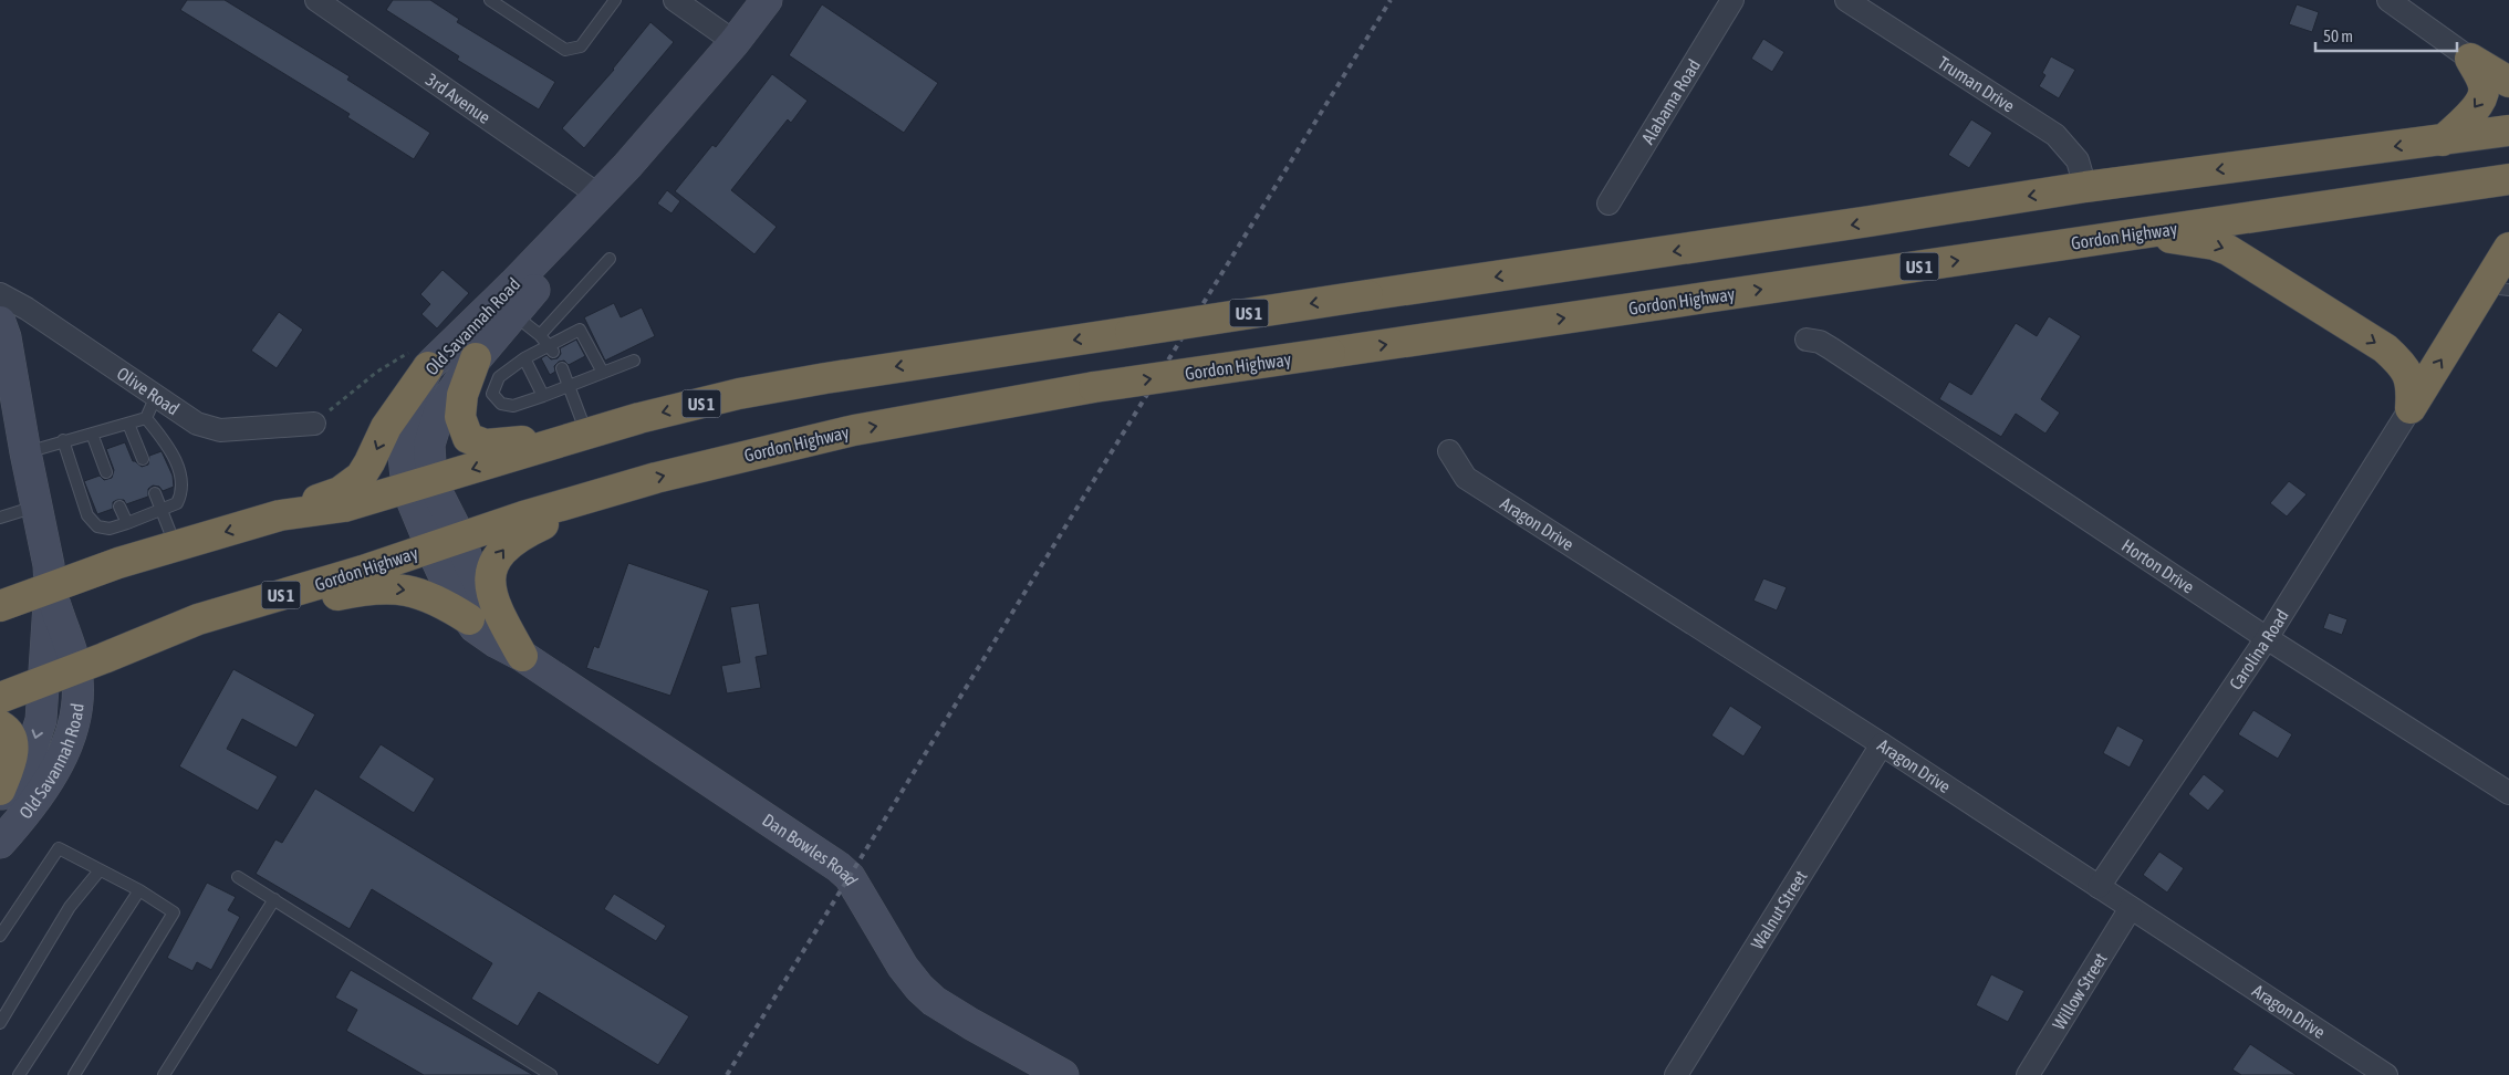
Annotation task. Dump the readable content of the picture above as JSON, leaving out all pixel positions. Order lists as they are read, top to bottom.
{
  "streets": {
    "highway": ["Gordon Highway", "US 1"],
    "street": [
      "Truman Drive",
      "3rd Avenue",
      "Alabama Road",
      "Old Savannah Road",
      "Olive Road",
      "Aragon Drive",
      "Horton Drive",
      "Carolina Road",
      "Dan Bowles Road",
      "Walnut Street",
      "Willow Street"
    ]
  },
  "crossings": [
    ["Truman Drive", "US 1"],
    ["3rd Avenue", "Old Savannah Road"],
    ["Gordon Highway", "Old Savannah Road"],
    ["Gordon Highway", "Dan Bowles Road"],
    ["US 1", "Old Savannah Road"],
    ["Old Savannah Road", "Dan Bowles Road"],
    ["Aragon Drive", "Carolina Road"],
    ["Aragon Drive", "Walnut Street"],
    ["Aragon Drive", "Willow Street"],
    ["Horton Drive", "Carolina Road"]
  ],
  "scale_bar": "50 m"
}
